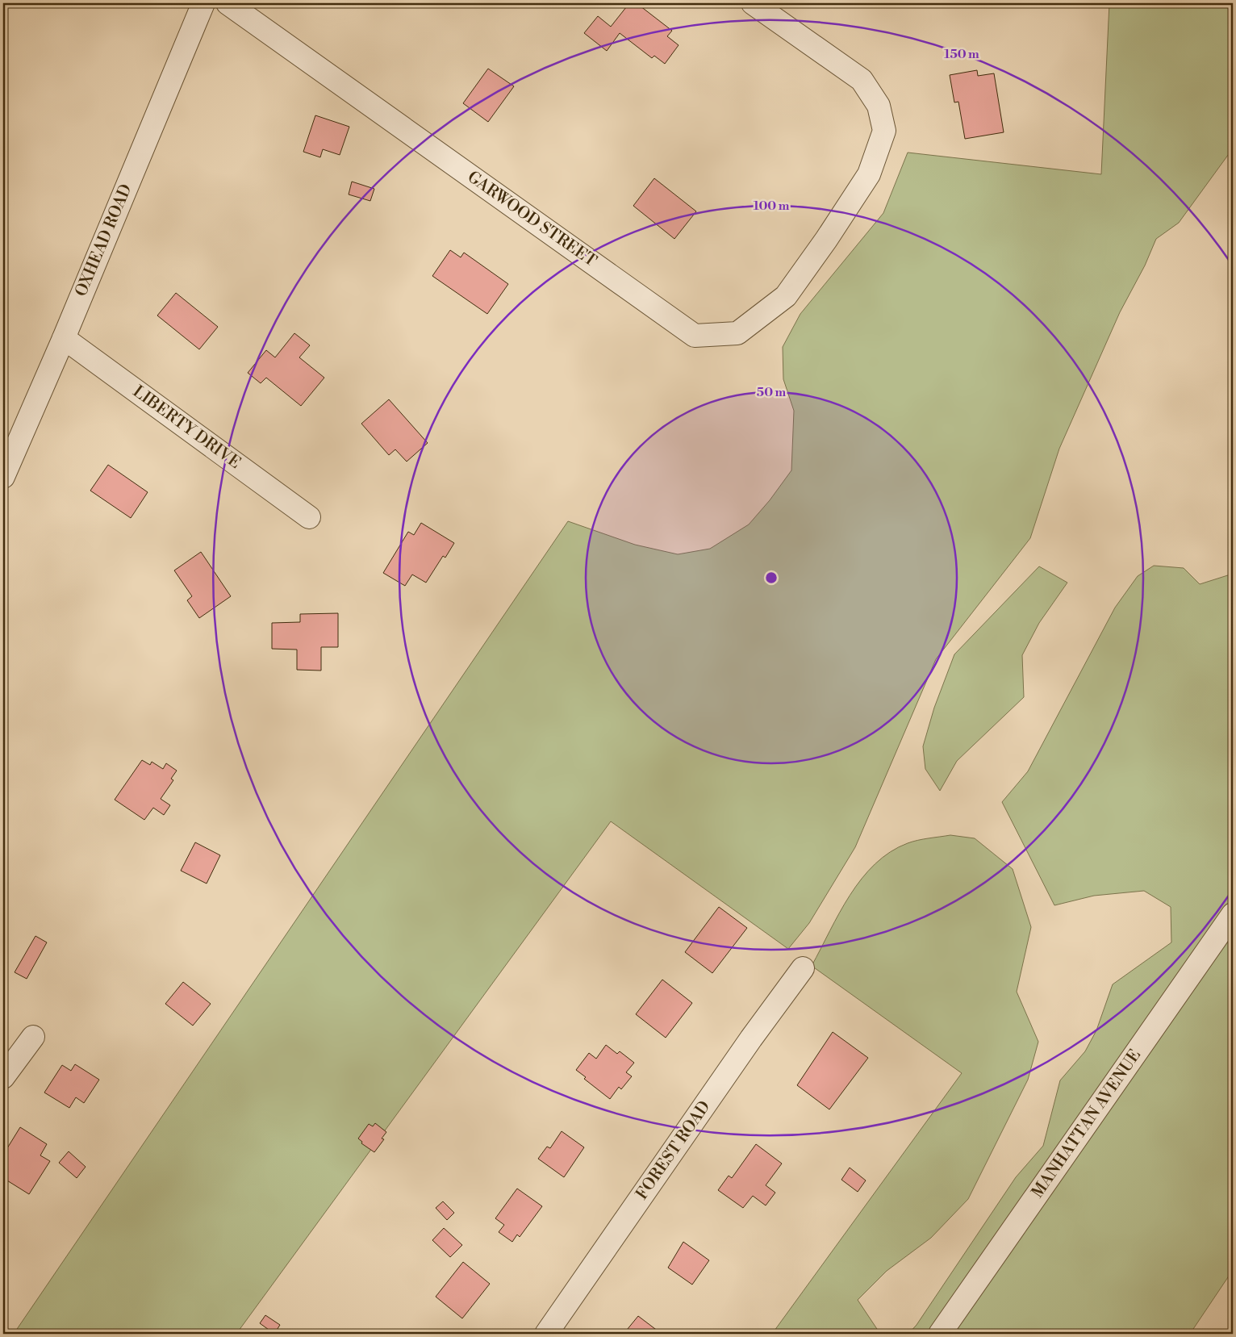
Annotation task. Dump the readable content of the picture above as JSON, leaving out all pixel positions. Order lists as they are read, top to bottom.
{
  "streets": {
    "street": [
      "GARWOOD STREET",
      "OXHEAD ROAD",
      "LIBERTY DRIVE",
      "MANHATTAN AVENUE",
      "FOREST ROAD"
    ]
  },
  "crossings": [
    ["OXHEAD ROAD", "LIBERTY DRIVE"]
  ],
  "rings": ["150 m", "100 m", "50 m"]
}
